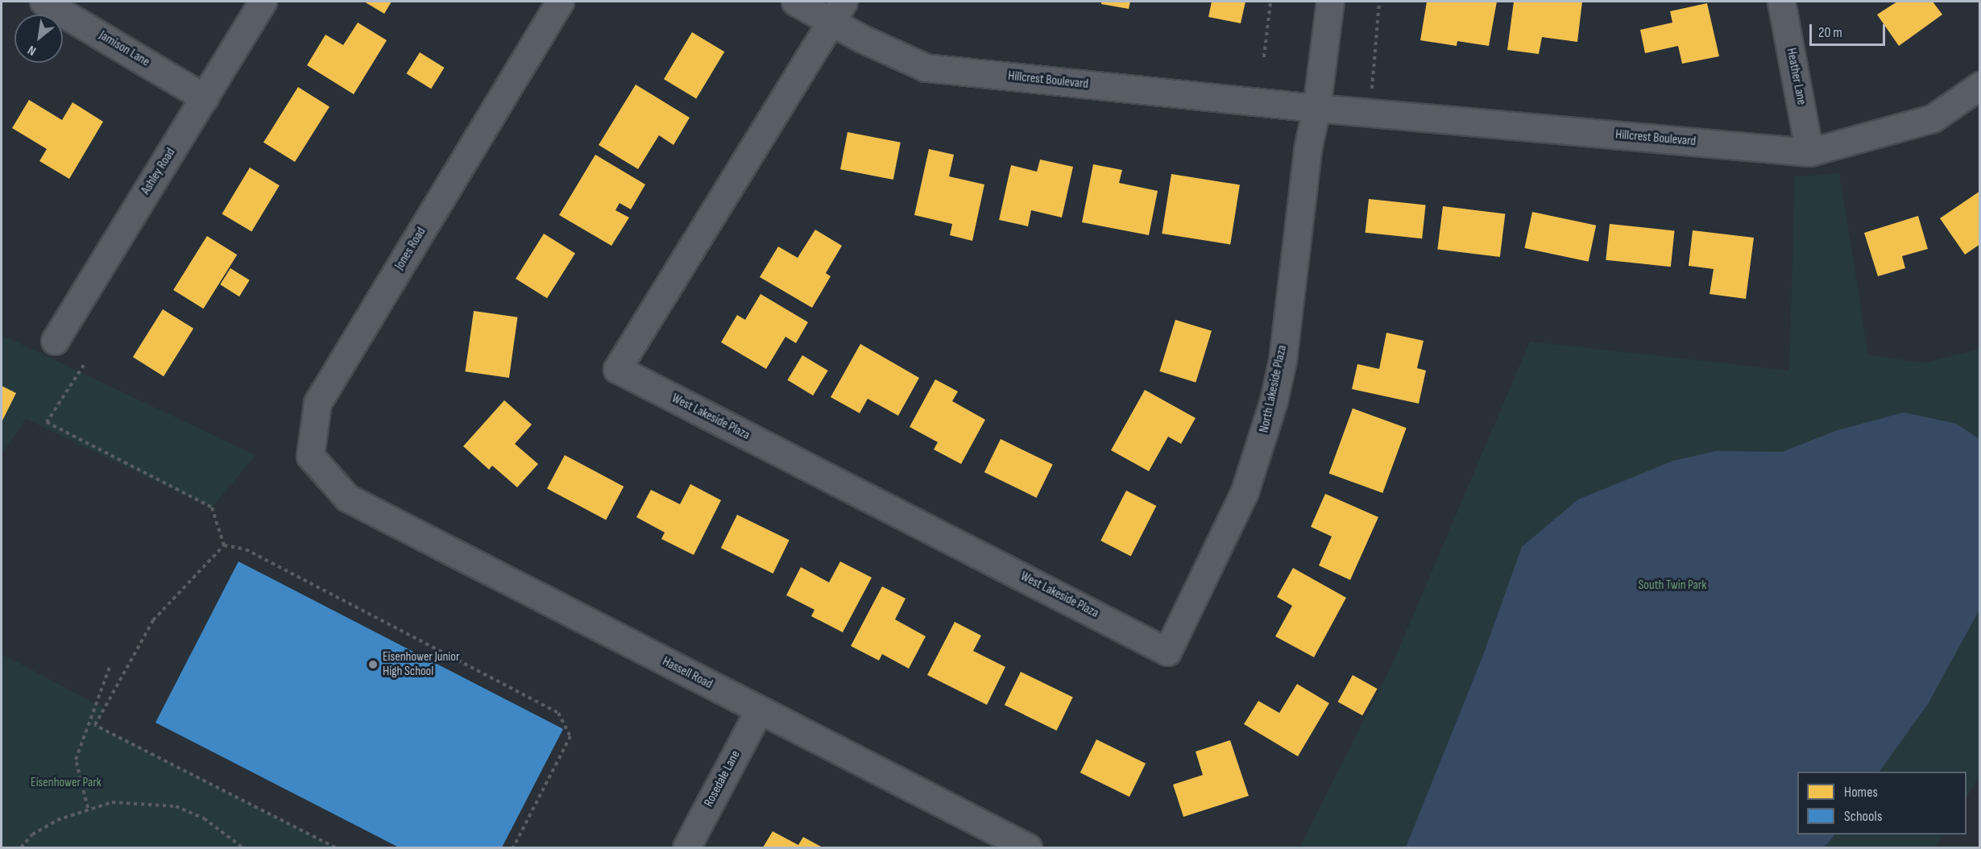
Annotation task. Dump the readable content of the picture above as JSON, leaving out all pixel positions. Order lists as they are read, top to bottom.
{
  "streets": {
    "street": [
      "Jamison Lane",
      "Heather Lane",
      "Hillcrest Boulevard",
      "Ashley Road",
      "Jones Road",
      "North Lakeside Plaza",
      "West Lakeside Plaza",
      "Hassell Road",
      "Rosedale Lane"
    ]
  },
  "crossings": [
    ["Jamison Lane", "Ashley Road"],
    ["Heather Lane", "Hillcrest Boulevard"],
    ["Hillcrest Boulevard", "North Lakeside Plaza"],
    ["Hillcrest Boulevard", "West Lakeside Plaza"],
    ["Jones Road", "Hassell Road"],
    ["North Lakeside Plaza", "West Lakeside Plaza"],
    ["Hassell Road", "Rosedale Lane"]
  ],
  "parks": ["South Twin Park", "Eisenhower Park"],
  "places": ["Eisenhower Junior High School"],
  "legend": ["Homes", "Schools"],
  "scale_bar": "20 m",
  "north": "bottom left"
}
